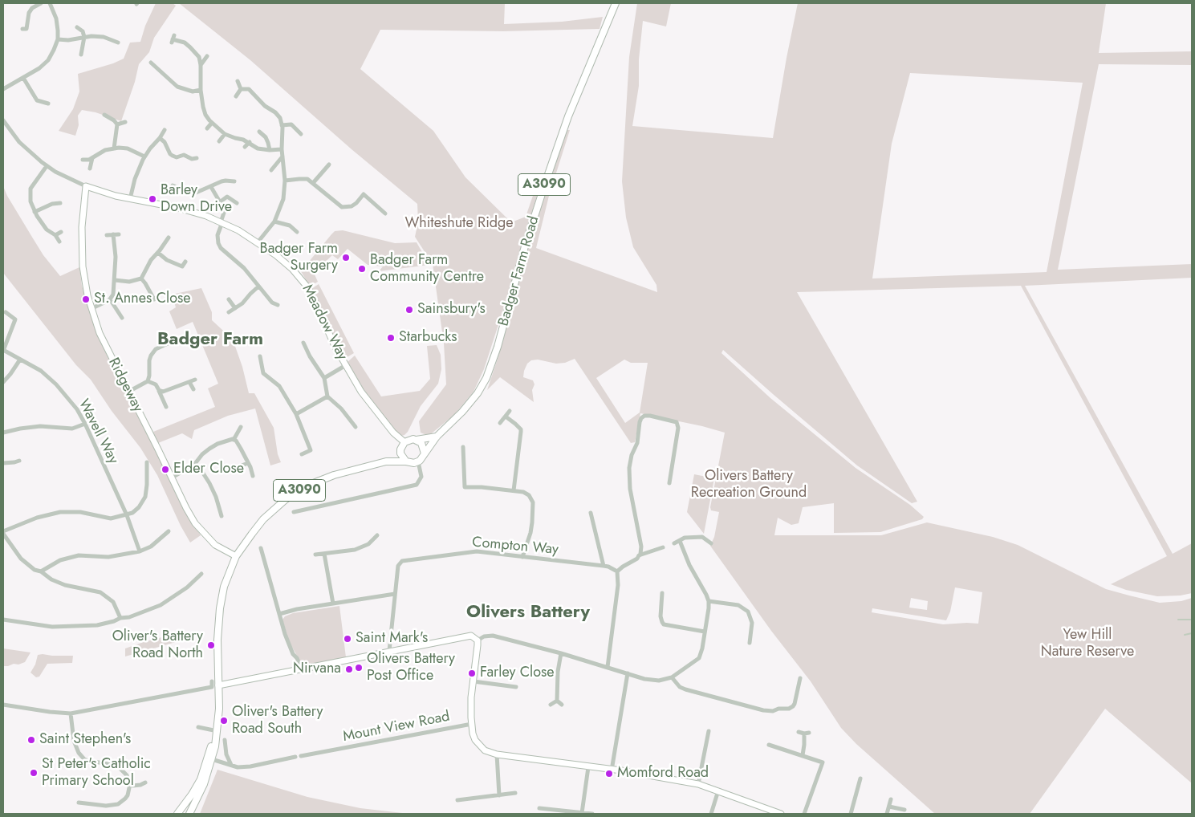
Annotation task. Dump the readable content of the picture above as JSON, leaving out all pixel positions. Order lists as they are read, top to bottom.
{
  "streets": {
    "main road": ["A3090", "Badger Farm Road"],
    "street": [
      "Meadow Way",
      "Ridgeway",
      "Wavell Way",
      "Compton Way",
      "Mount View Road"
    ]
  },
  "crossings": [
    ["A3090", "Badger Farm Road"],
    ["A3090", "Meadow Way"],
    ["A3090", "Ridgeway"],
    ["Badger Farm Road", "Meadow Way"],
    ["Meadow Way", "Ridgeway"]
  ],
  "districts": ["Badger Farm", "Olivers Battery"],
  "parks": ["Whiteshute Ridge", "Olivers Battery Recreation Ground", "Yew Hill Nature Reserve"],
  "places": [
    "Barley Down Drive",
    "Badger Farm Surgery",
    "Badger Farm Community Centre",
    "St. Annes Close",
    "Sainsbury's",
    "Starbucks",
    "Elder Close",
    "Saint Mark's",
    "Oliver's Battery Road North",
    "Olivers Battery Post Office",
    "Nirvana",
    "Farley Close",
    "Oliver's Battery Road South",
    "Saint Stephen's",
    "St Peter's Catholic Primary School",
    "Momford Road"
  ]
}
